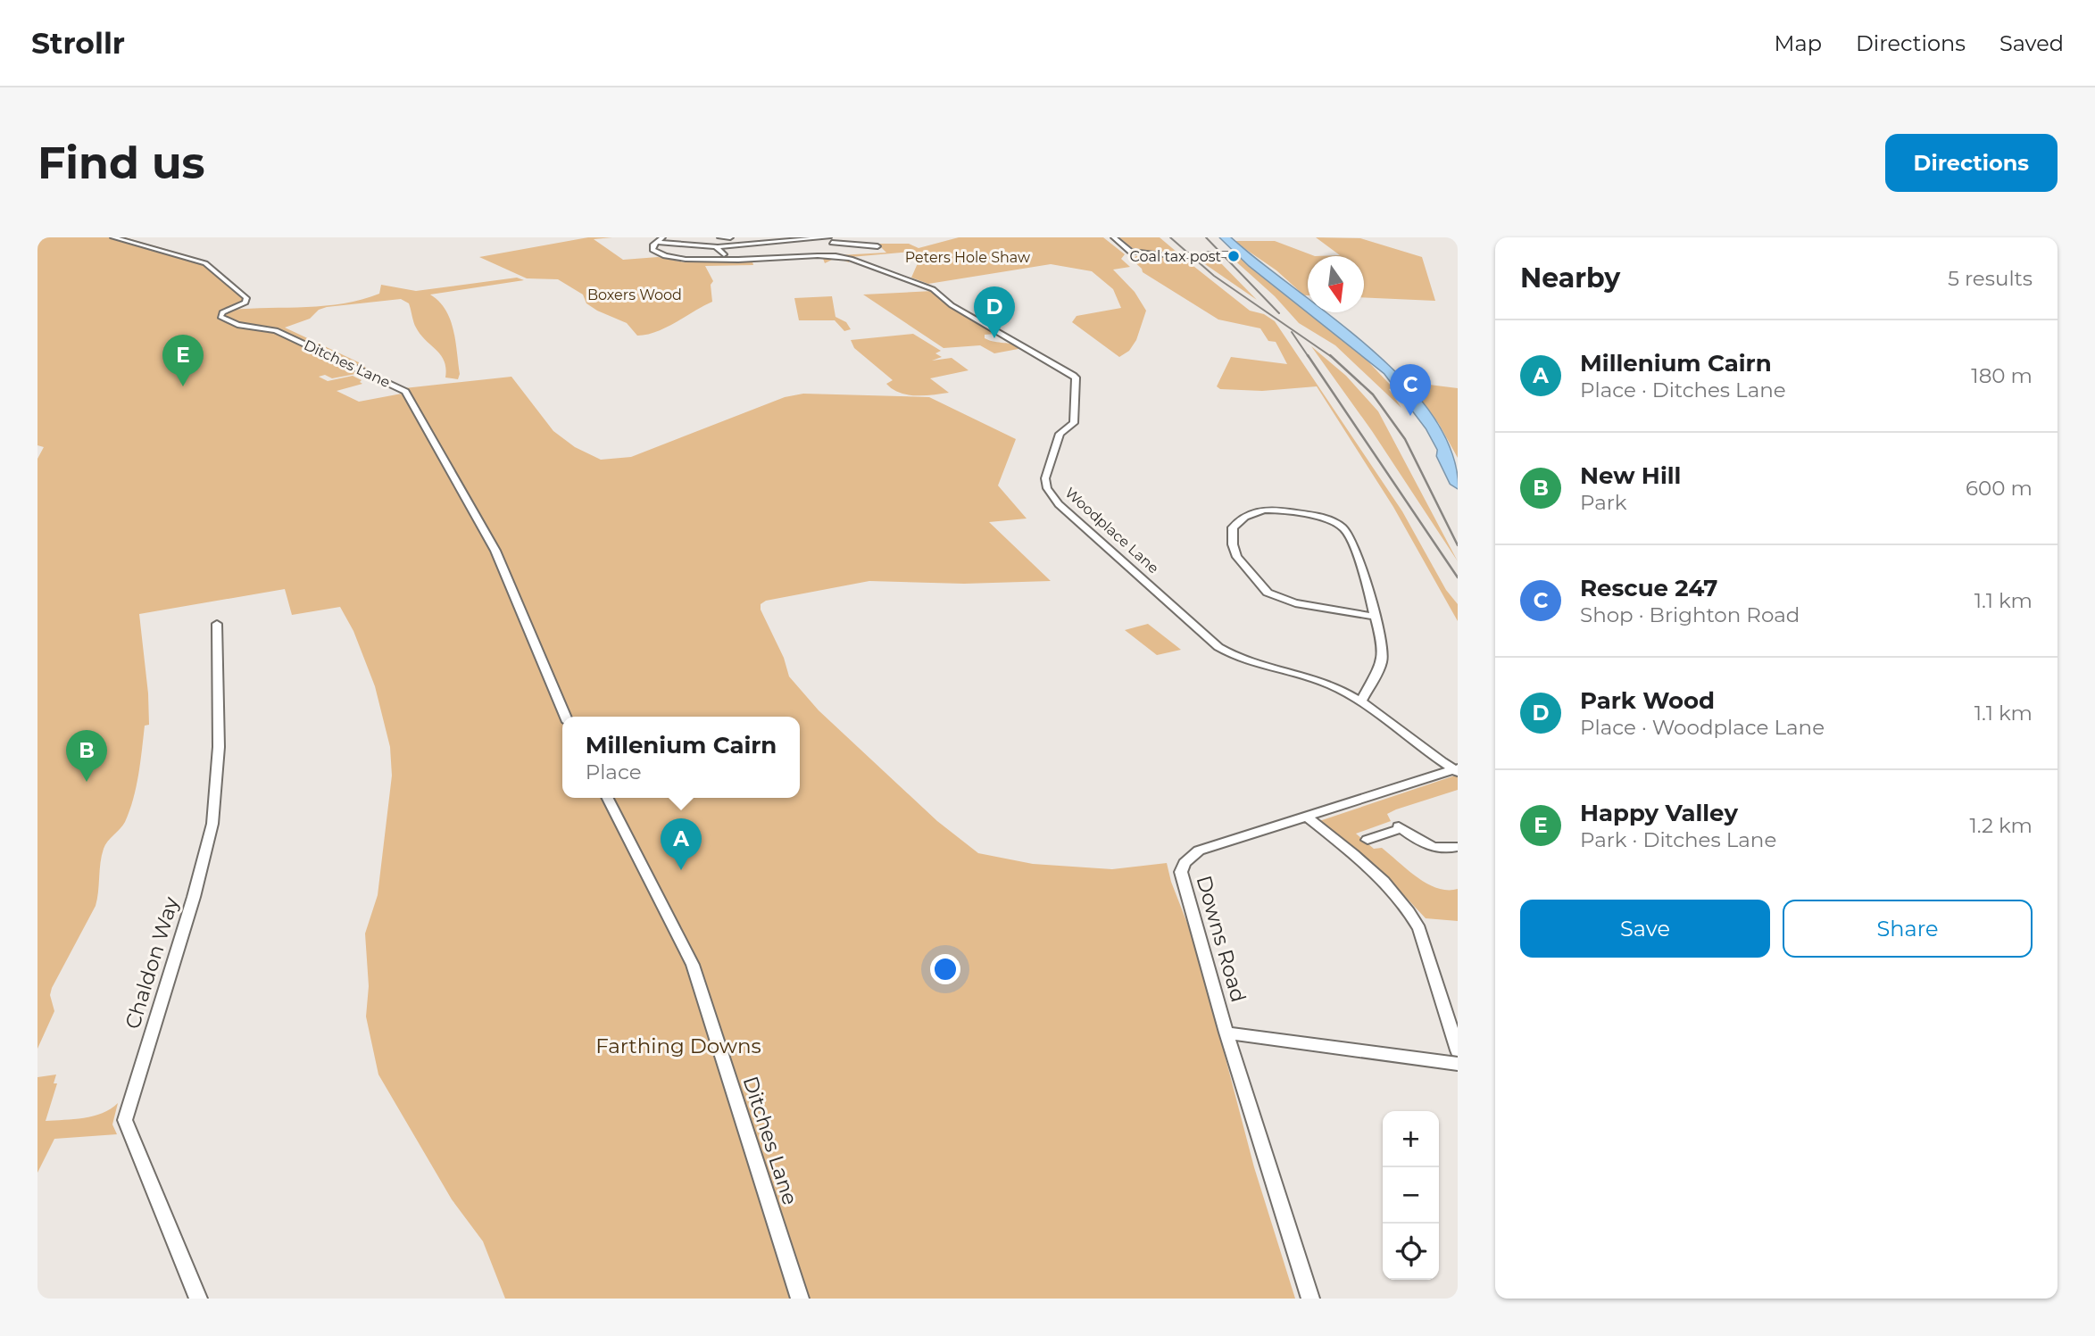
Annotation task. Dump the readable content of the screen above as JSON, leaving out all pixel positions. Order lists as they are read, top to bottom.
{
  "streets": {
    "street": [
      "Ditches Lane",
      "Woodplace Lane",
      "Downs Road",
      "Chaldon Way"
    ]
  },
  "crossings": [
    ["Woodplace Lane", "Downs Road"]
  ],
  "parks": ["Peters Hole Shaw", "Boxers Wood", "Farthing Downs"],
  "places": ["Coal tax post"],
  "north": "bottom",
  "page": {
    "header": "Strollr",
    "nav": ["Map", "Directions", "Saved"],
    "buttons": [
      "Directions",
      ["Save", "Share"]
    ],
    "title": "Find us",
    "heading": ["Nearby", "5 results"],
    "pins": [
      "D",
      "E",
      "C",
      "B",
      "A"
    ],
    "list": [
      {
        "mark": "A",
        "name": "Millenium Cairn",
        "note": "Place · Ditches Lane",
        "value": "180 m"
      },
      {
        "mark": "B",
        "name": "New Hill",
        "note": "Park",
        "value": "600 m"
      },
      {
        "mark": "C",
        "name": "Rescue 247",
        "note": "Shop · Brighton Road",
        "value": "1.1 km"
      },
      {
        "mark": "D",
        "name": "Park Wood",
        "note": "Place · Woodplace Lane",
        "value": "1.1 km"
      },
      {
        "mark": "E",
        "name": "Happy Valley",
        "note": "Park · Ditches Lane",
        "value": "1.2 km"
      }
    ],
    "popup": ["Millenium Cairn", "Place"],
    "map_buttons": ["+", "−"]
  }
}
